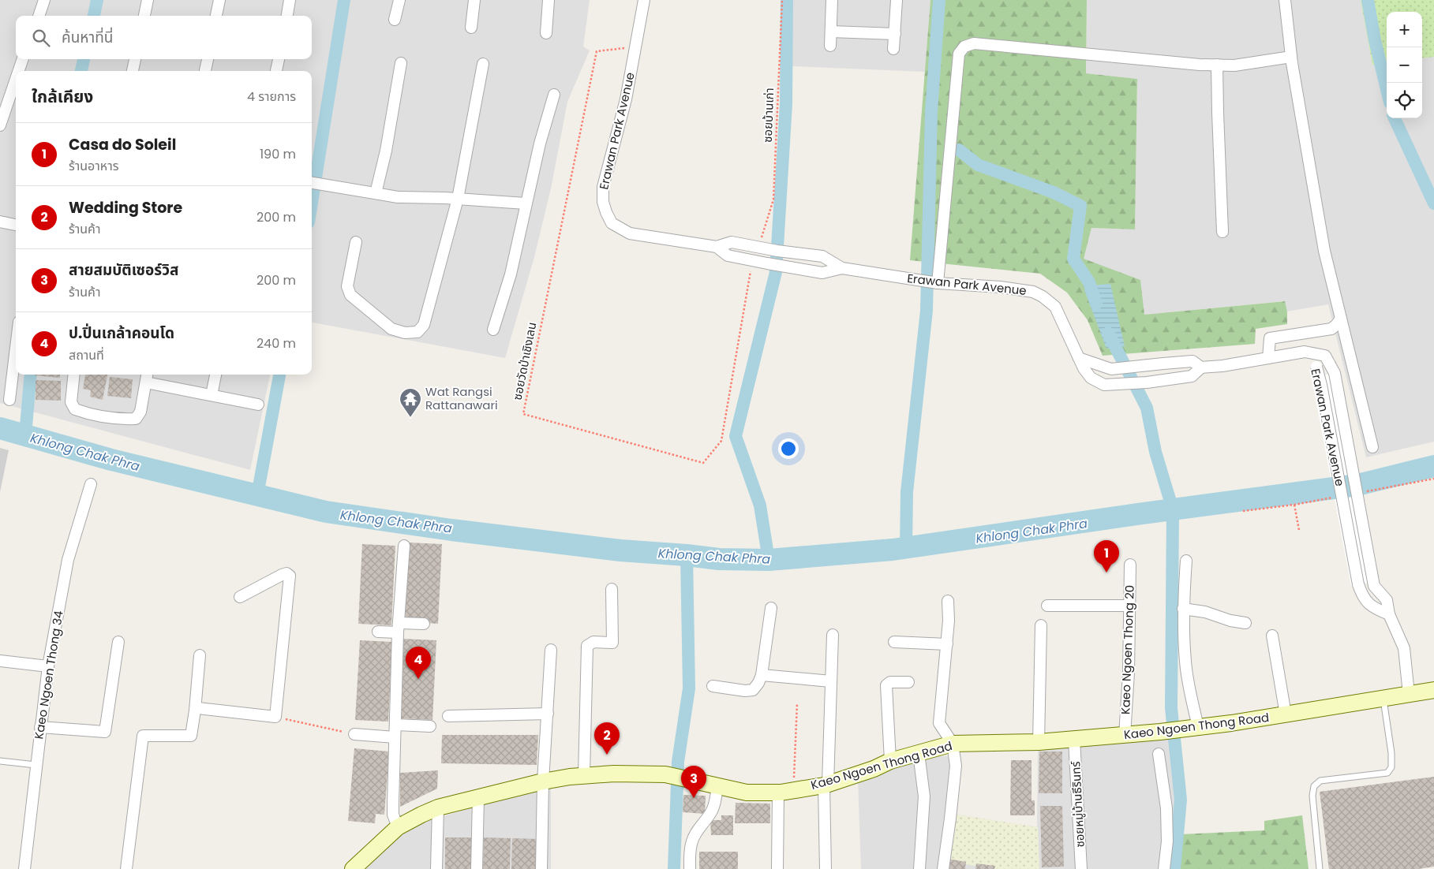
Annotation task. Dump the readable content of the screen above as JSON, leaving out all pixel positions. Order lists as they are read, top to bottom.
{
  "streets": {
    "street": [
      "Erawan Park Avenue",
      "Kaeo Ngoen Thong 20",
      "Kaeo Ngoen Thong 34",
      "Kaeo Ngoen Thong Road",
      "ซอยหมู่บ้านธีรินทร์"
    ],
    "path": ["ซอยบ้านเก่า", "ซอยวัดป่าเชิงเลน"]
  },
  "crossings": [
    ["Erawan Park Avenue", "ซอยวัดป่าเชิงเลน"],
    ["Erawan Park Avenue", "Kaeo Ngoen Thong Road"],
    ["Kaeo Ngoen Thong 20", "Kaeo Ngoen Thong Road"],
    ["Kaeo Ngoen Thong Road", "ซอยหมู่บ้านธีรินทร์"]
  ],
  "water": ["Khlong Chak Phra"],
  "places": {
    "temple": ["Wat Rangsi Rattanawari"]
  },
  "page": {
    "map_buttons": ["+", "−"],
    "search": "ค้นหาที่นี่",
    "heading": ["ใกล้เคียง", "4 รายการ"],
    "list": [
      {
        "mark": "1",
        "name": "Casa do Soleil",
        "note": "ร้านอาหาร",
        "value": "190 m"
      },
      {
        "mark": "2",
        "name": "Wedding Store",
        "note": "ร้านค้า",
        "value": "200 m"
      },
      {
        "mark": "3",
        "name": "สายสมบัติเซอร์วิส",
        "note": "ร้านค้า",
        "value": "200 m"
      },
      {
        "mark": "4",
        "name": "ป.ปิ่นเกล้าคอนโด",
        "note": "สถานที่",
        "value": "240 m"
      }
    ],
    "pins": [
      "1",
      "4",
      "2",
      "3"
    ]
  }
}
